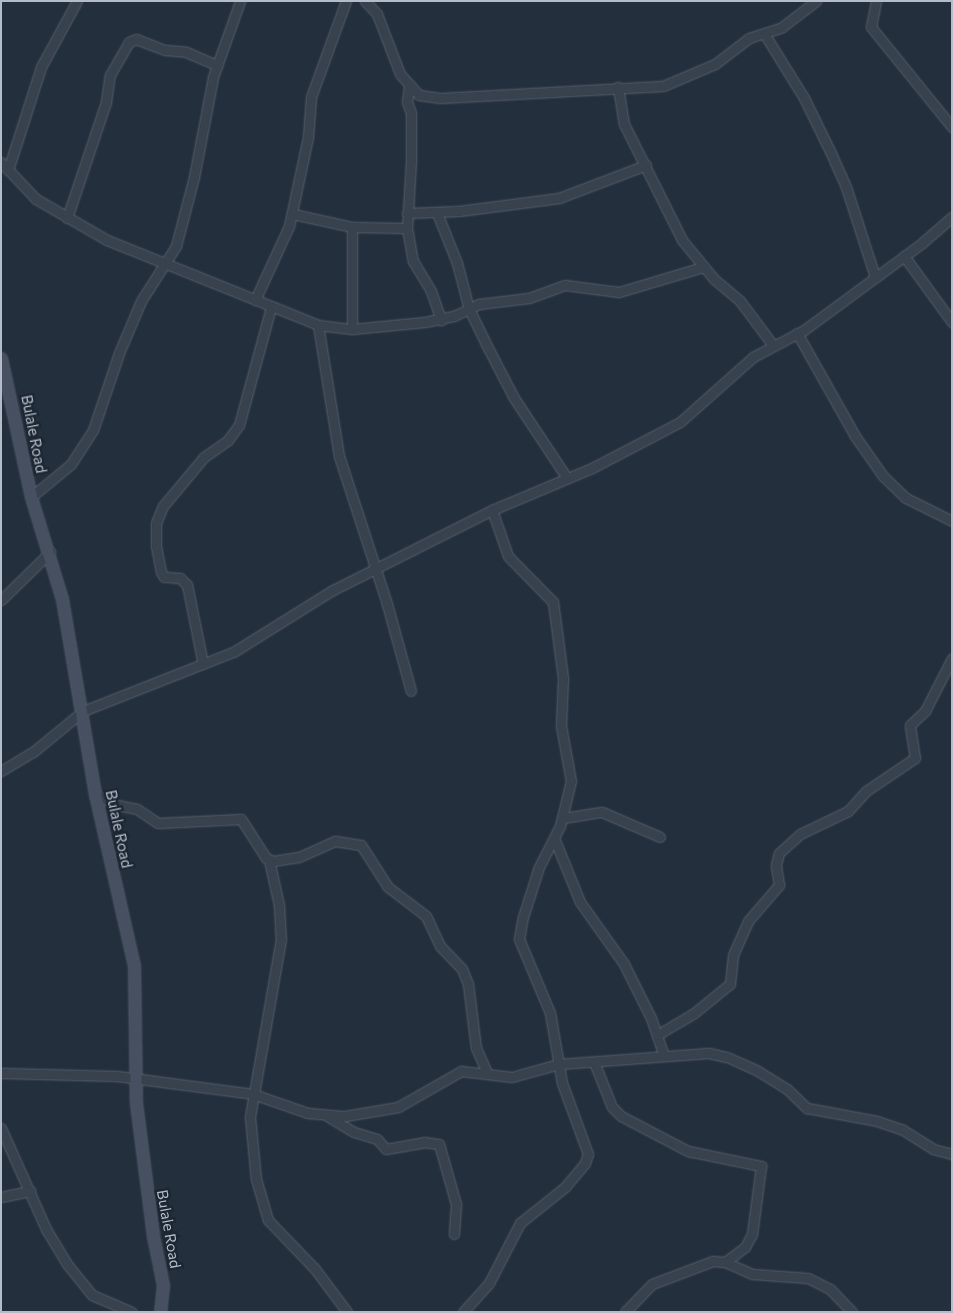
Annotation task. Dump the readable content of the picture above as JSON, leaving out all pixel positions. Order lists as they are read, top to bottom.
{
  "streets": {
    "street": ["Bulale Road"]
  }
}
